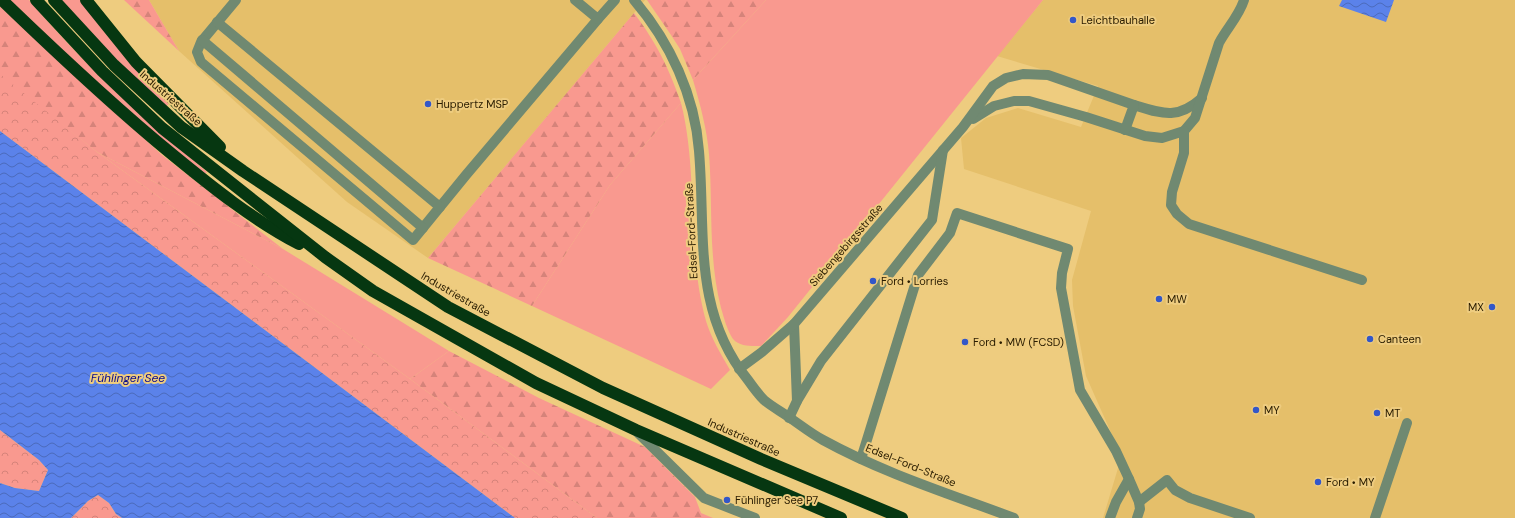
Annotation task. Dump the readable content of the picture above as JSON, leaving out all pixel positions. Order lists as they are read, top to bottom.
{
  "streets": {
    "highway": ["Industriestraße"],
    "street": ["Edsel-Ford-Straße", "Siebengebirgsstraße"]
  },
  "crossings": [
    ["Edsel-Ford-Straße", "Siebengebirgsstraße"]
  ],
  "water": ["Fühlinger See"],
  "places": [
    "Leichtbauhalle",
    "Huppertz MSP",
    "Ford • Lorries",
    "MW",
    "MX",
    "Canteen",
    "Ford • MW (FCSD)",
    "MY",
    "MT",
    "Ford • MY",
    "Fühlinger See P7"
  ]
}
